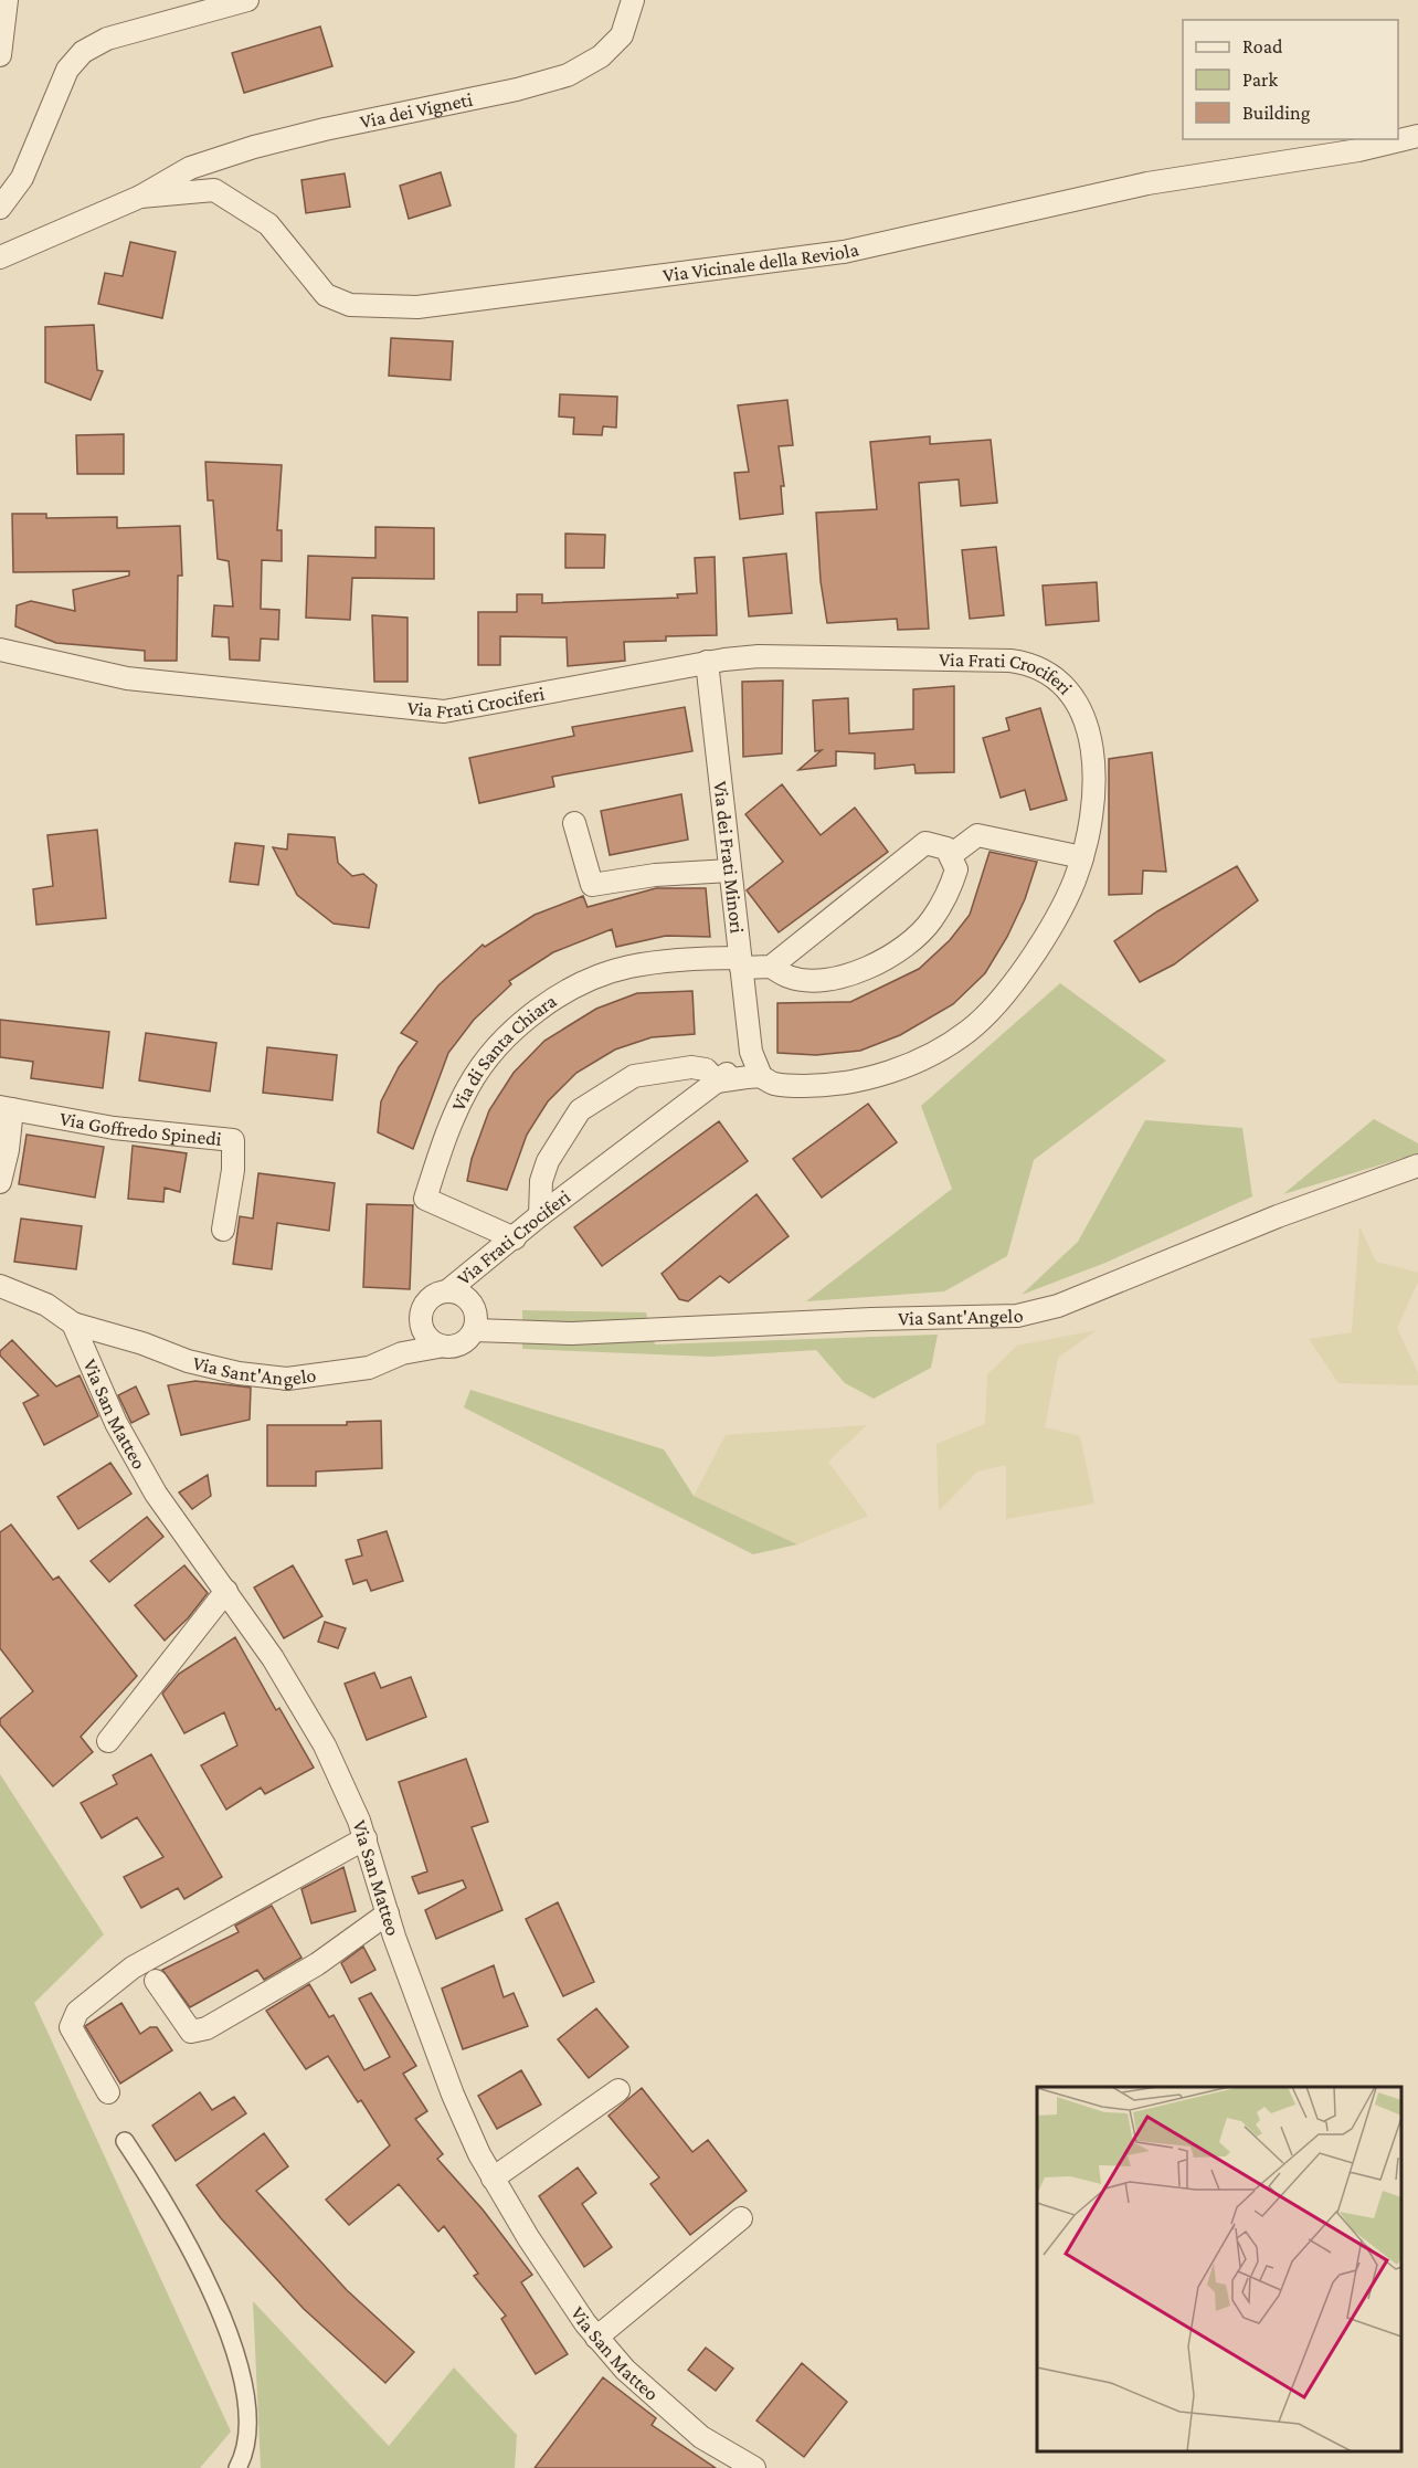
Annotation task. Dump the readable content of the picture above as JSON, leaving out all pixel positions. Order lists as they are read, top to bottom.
{
  "streets": {
    "street": [
      "Via dei Vigneti",
      "Via Vicinale della Reviola",
      "Via Frati Crociferi",
      "Via dei Frati Minori",
      "Via di Santa Chiara",
      "Via Goffredo Spinedi",
      "Via Sant'Angelo",
      "Via San Matteo"
    ]
  },
  "crossings": [
    ["Via dei Vigneti", "Via Vicinale della Reviola"],
    ["Via Frati Crociferi", "Via dei Frati Minori"],
    ["Via Frati Crociferi", "Via di Santa Chiara"],
    ["Via Frati Crociferi", "Via Sant'Angelo"],
    ["Via dei Frati Minori", "Via di Santa Chiara"],
    ["Via Sant'Angelo", "Via San Matteo"]
  ],
  "legend": ["Road", "Park", "Building"]
}
